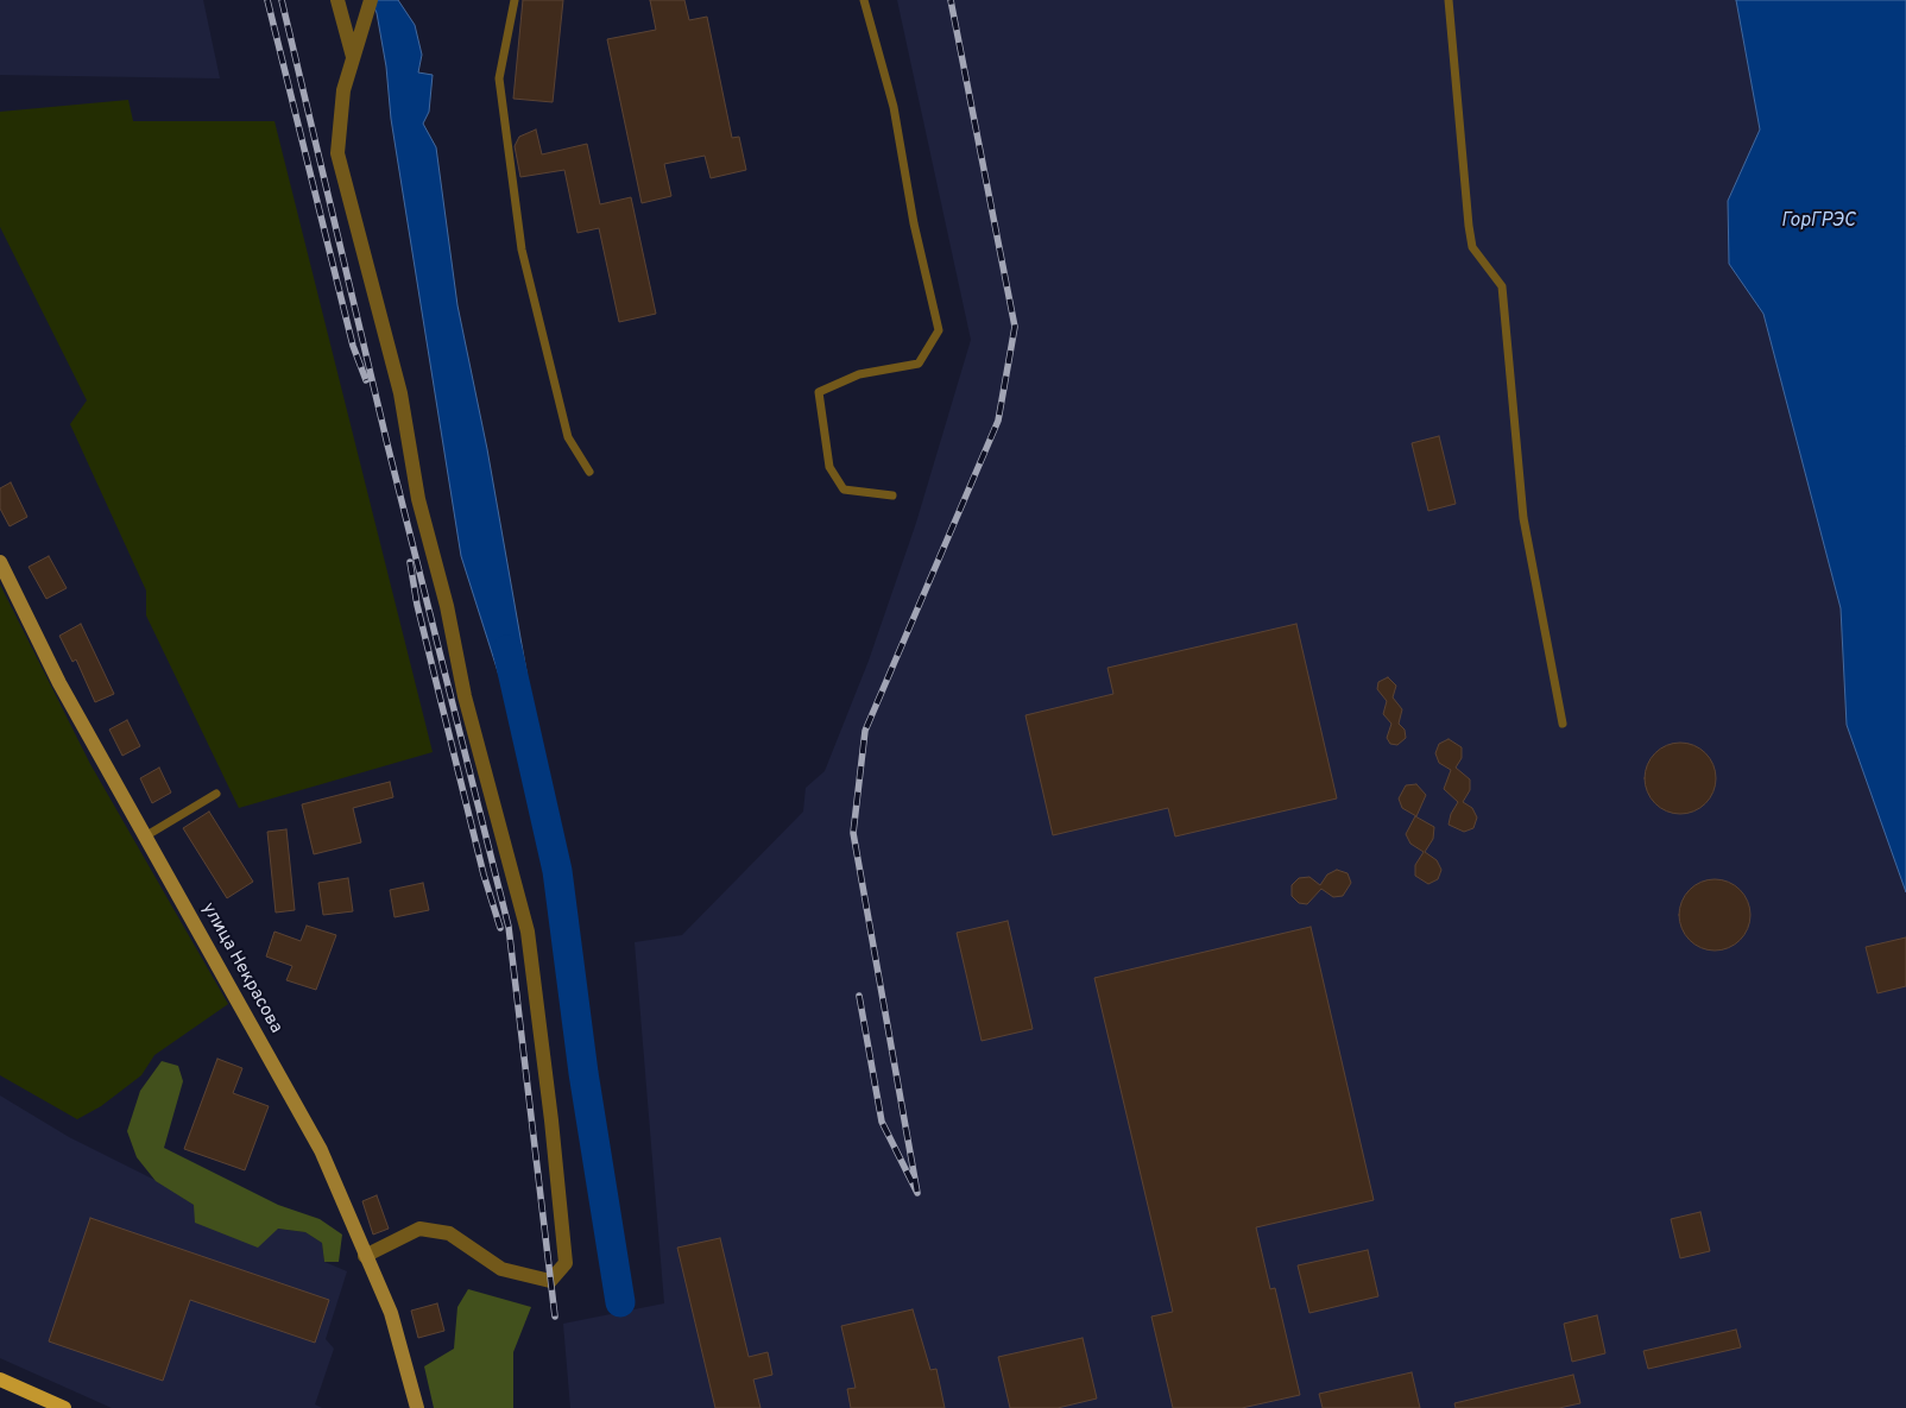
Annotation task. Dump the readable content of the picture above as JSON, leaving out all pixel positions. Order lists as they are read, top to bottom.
{
  "streets": {
    "street": ["улица Некрасова"]
  },
  "water": ["ГорГРЭС"]
}
